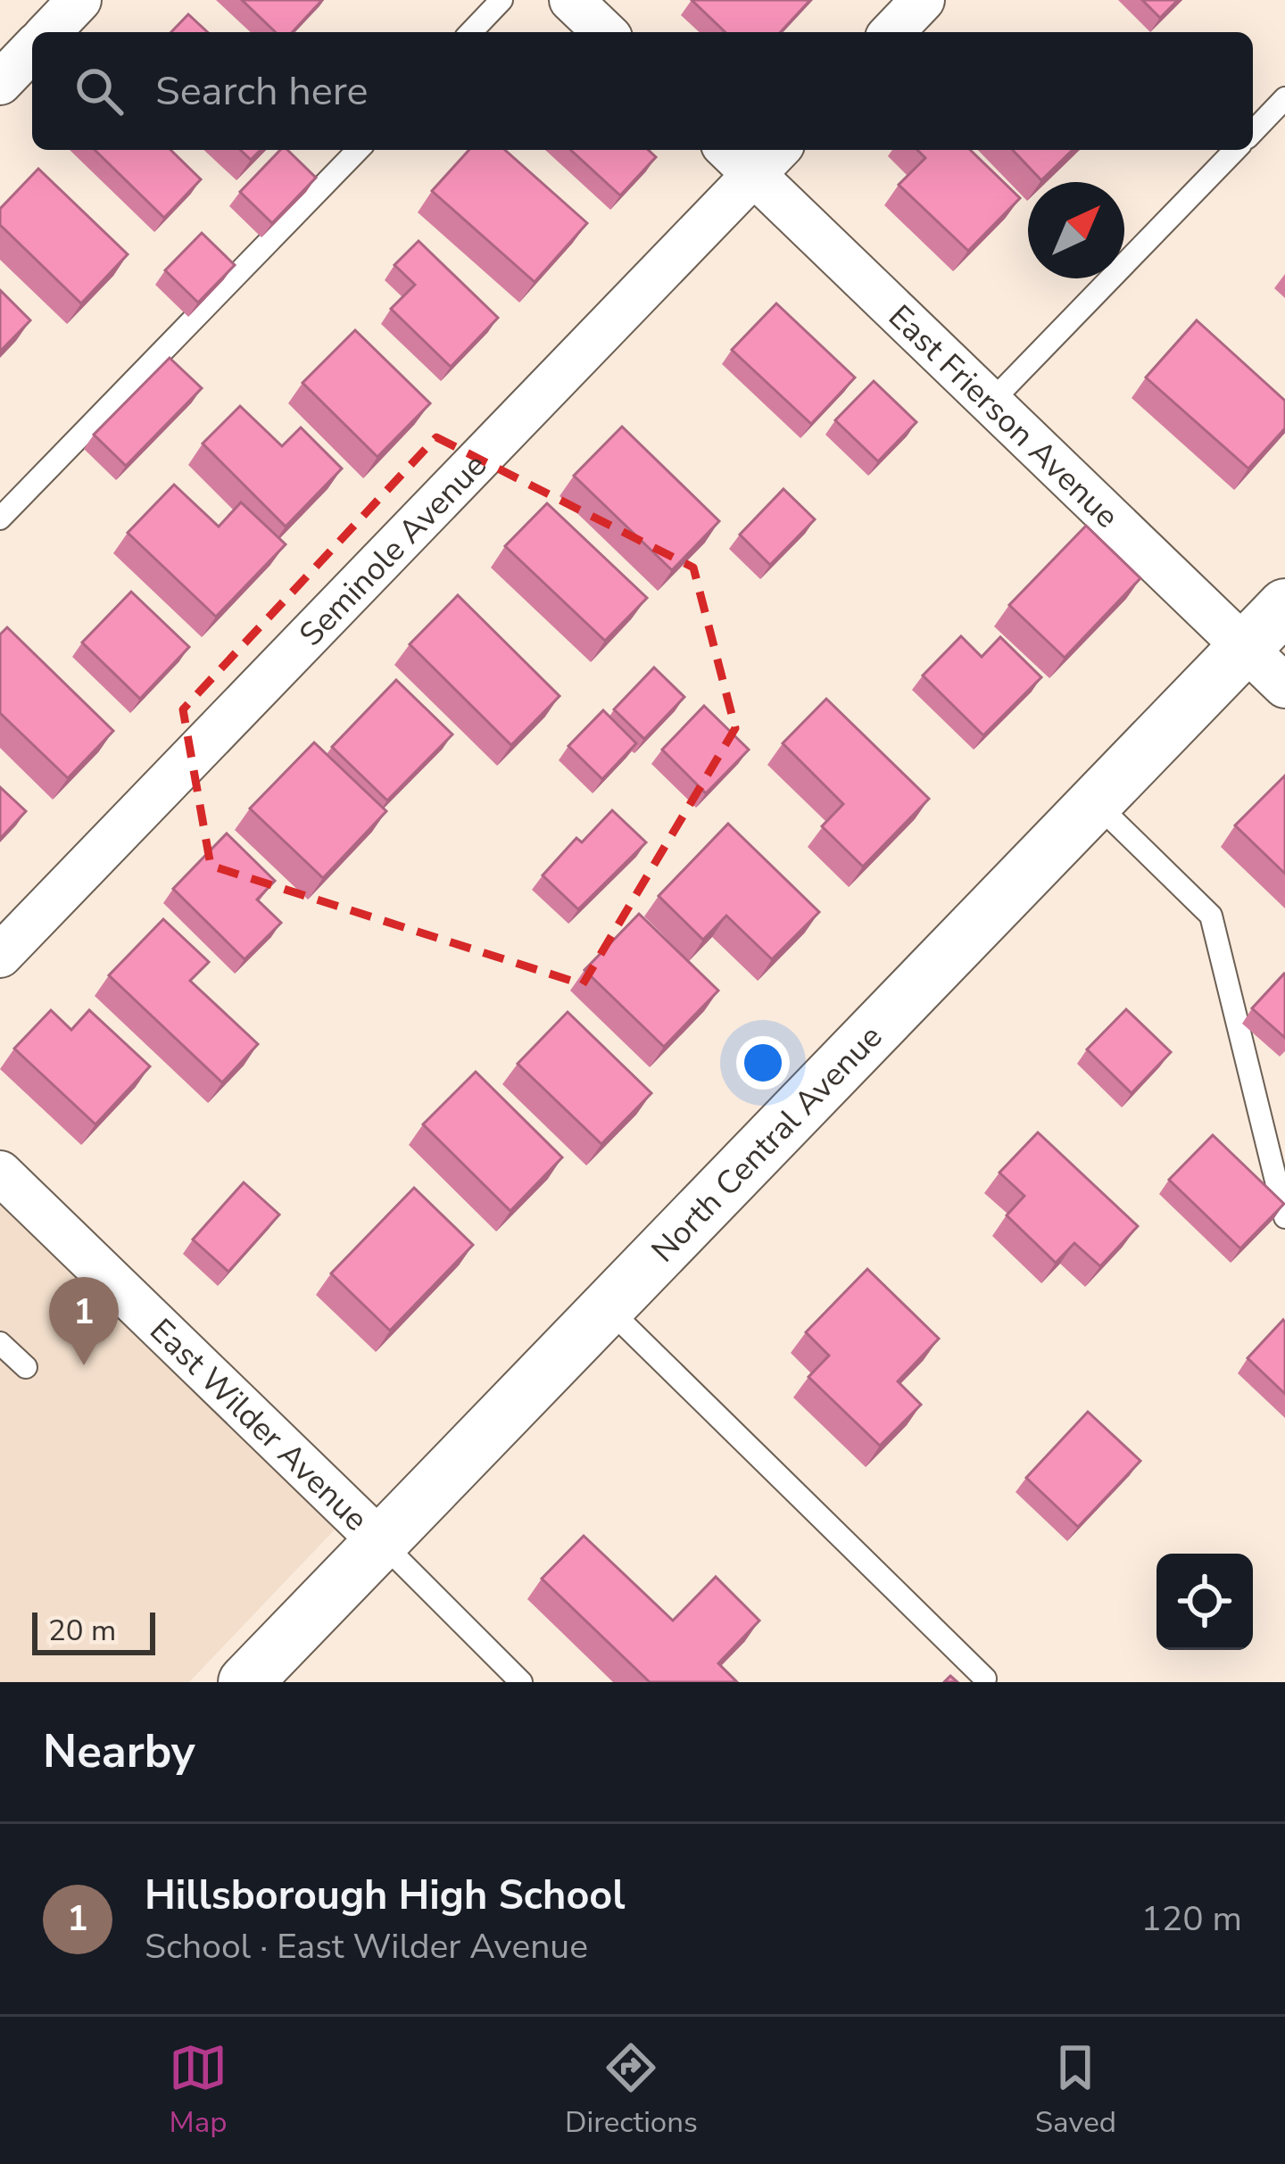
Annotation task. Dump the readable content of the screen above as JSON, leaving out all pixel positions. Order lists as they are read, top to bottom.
{
  "streets": {
    "street": [
      "East Frierson Avenue",
      "Seminole Avenue",
      "North Central Avenue",
      "East Wilder Avenue"
    ]
  },
  "crossings": [
    ["East Frierson Avenue", "Seminole Avenue"],
    ["East Frierson Avenue", "North Central Avenue"],
    ["North Central Avenue", "East Wilder Avenue"]
  ],
  "scale_bar": "20 m",
  "north": "top right",
  "page": {
    "search": "Search here",
    "pins": "1",
    "scale": "20 m",
    "heading": "Nearby",
    "list": [
      {
        "mark": "1",
        "name": "Hillsborough High School",
        "note": "School · East Wilder Avenue",
        "value": "120 m"
      }
    ],
    "nav": ["Map", "Directions", "Saved"]
  }
}
